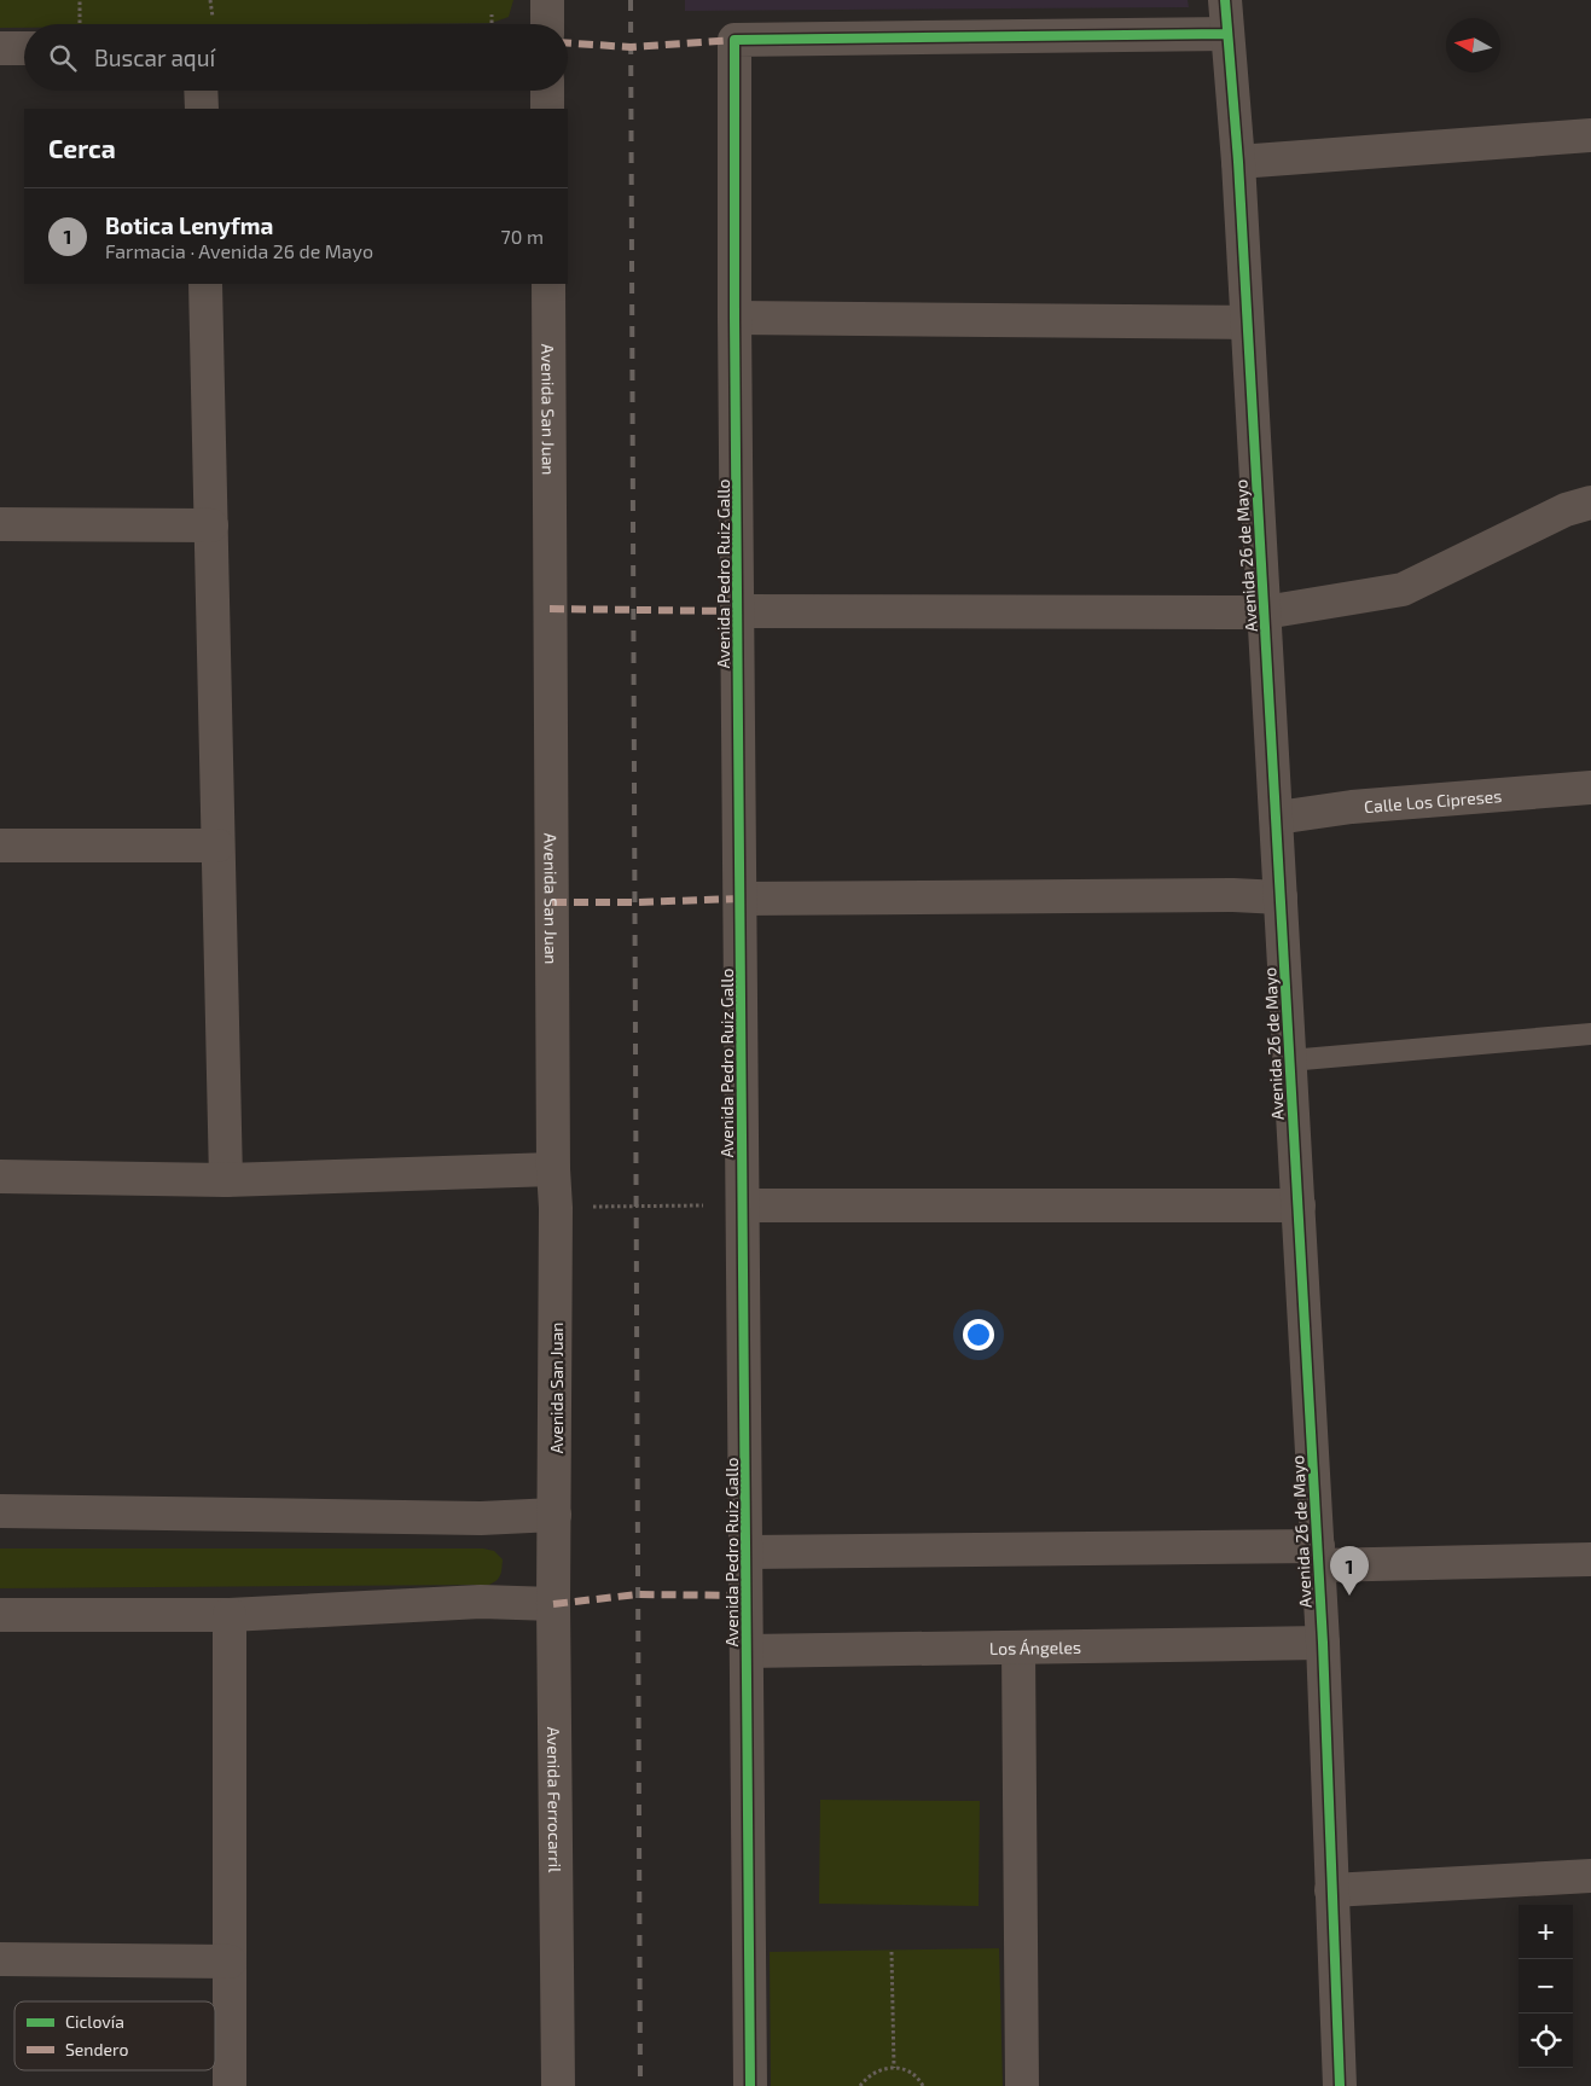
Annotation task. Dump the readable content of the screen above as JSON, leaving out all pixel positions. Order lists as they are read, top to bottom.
{
  "streets": {
    "street": [
      "Avenida San Juan",
      "Avenida 26 de Mayo",
      "Avenida Pedro Ruiz Gallo",
      "Calle Los Cipreses",
      "Los Ángeles",
      "Avenida Ferrocarril"
    ]
  },
  "crossings": [
    ["Avenida San Juan", "Avenida Ferrocarril"],
    ["Avenida 26 de Mayo", "Avenida Pedro Ruiz Gallo"],
    ["Avenida 26 de Mayo", "Calle Los Cipreses"],
    ["Avenida 26 de Mayo", "Los Ángeles"],
    ["Avenida Pedro Ruiz Gallo", "Los Ángeles"]
  ],
  "legend": ["Ciclovía", "Sendero"],
  "north": "left",
  "page": {
    "search": "Buscar aquí",
    "heading": "Cerca",
    "list": [
      {
        "mark": "1",
        "name": "Botica Lenyfma",
        "note": "Farmacia · Avenida 26 de Mayo",
        "value": "70 m"
      }
    ],
    "pins": "1",
    "map_buttons": ["+", "−"]
  }
}
